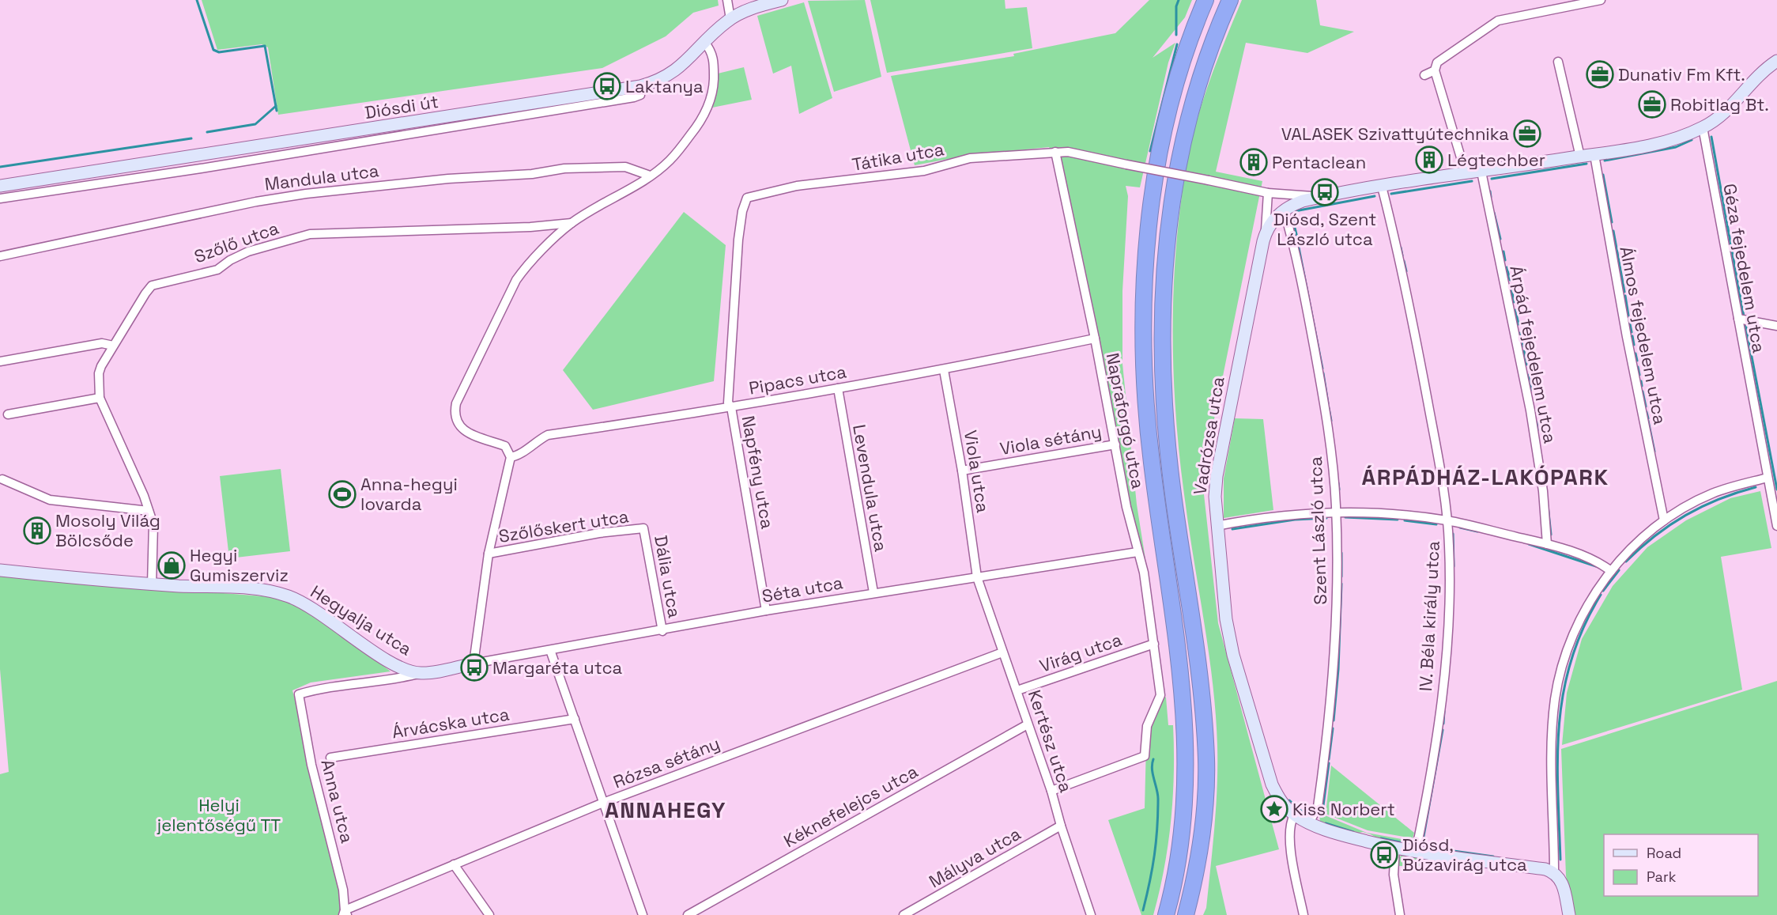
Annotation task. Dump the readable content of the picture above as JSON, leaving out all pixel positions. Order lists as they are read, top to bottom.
{
  "streets": {
    "street": [
      "Diósdi út",
      "Tátika utca",
      "Mandula utca",
      "Szőlő utca",
      "Géza fejedelem utca",
      "Álmos fejedelem utca",
      "Árpád fejedelem utca",
      "Pipacs utca",
      "Napraforgó utca",
      "Vadrózsa utca",
      "Viola sétány",
      "Viola utca",
      "Napfény utca",
      "Levendula utca",
      "Szőlőskert utca",
      "Szent László utca",
      "Dália utca",
      "Séta utca",
      "IV. Béla király utca",
      "Hegyalja utca",
      "Virág utca",
      "Árvácska utca",
      "Kertész utca",
      "Rózsa sétány",
      "Anna utca",
      "Kéknefelejcs utca",
      "Mályva utca"
    ]
  },
  "crossings": [
    ["Diósdi út", "Mandula utca"],
    ["Tátika utca", "Napraforgó utca"],
    ["Tátika utca", "Vadrózsa utca"],
    ["Tátika utca", "Napfény utca"],
    ["Szőlő utca", "Hegyalja utca"],
    ["Géza fejedelem utca", "Vadrózsa utca"],
    ["Álmos fejedelem utca", "Vadrózsa utca"],
    ["Árpád fejedelem utca", "Vadrózsa utca"],
    ["Pipacs utca", "Napraforgó utca"],
    ["Pipacs utca", "Viola utca"],
    ["Pipacs utca", "Napfény utca"],
    ["Pipacs utca", "Levendula utca"],
    ["Napraforgó utca", "Viola sétány"],
    ["Napraforgó utca", "Séta utca"],
    ["Napraforgó utca", "Virág utca"],
    ["Napraforgó utca", "Kertész utca"],
    ["Vadrózsa utca", "Szent László utca"],
    ["Vadrózsa utca", "IV. Béla király utca"],
    ["Viola sétány", "Viola utca"],
    ["Viola utca", "Séta utca"],
    ["Viola utca", "Kertész utca"],
    ["Napfény utca", "Séta utca"],
    ["Levendula utca", "Séta utca"],
    ["Szőlőskert utca", "Dália utca"],
    ["Dália utca", "Séta utca"],
    ["Séta utca", "Kertész utca"],
    ["Hegyalja utca", "Anna utca"],
    ["Virág utca", "Kertész utca"],
    ["Kertész utca", "Rózsa sétány"],
    ["Kertész utca", "Kéknefelejcs utca"],
    ["Kertész utca", "Mályva utca"],
    ["Rózsa sétány", "Anna utca"]
  ],
  "districts": ["ÁRPÁDHÁZ-LAKÓPARK", "ANNAHEGY"],
  "parks": ["Helyi jelentőségű TT"],
  "places": {
    "office": ["Dunativ Fm Kft.", "Robitlag Bt.", "VALASEK Szivattyútechnika"],
    "bus stop": [
      "Laktanya",
      "Diósd, Szent László utca",
      "Margaréta utca",
      "Diósd, Búzavirág utca"
    ],
    "building": ["Légtechber", "Pentaclean", "Mosoly Világ Bölcsőde"],
    "sports": ["Anna-hegyi lovarda"],
    "shop": ["Hegyi Gumiszerviz"],
    "place": ["Kiss Norbert"]
  },
  "legend": ["Road", "Park"]
}
